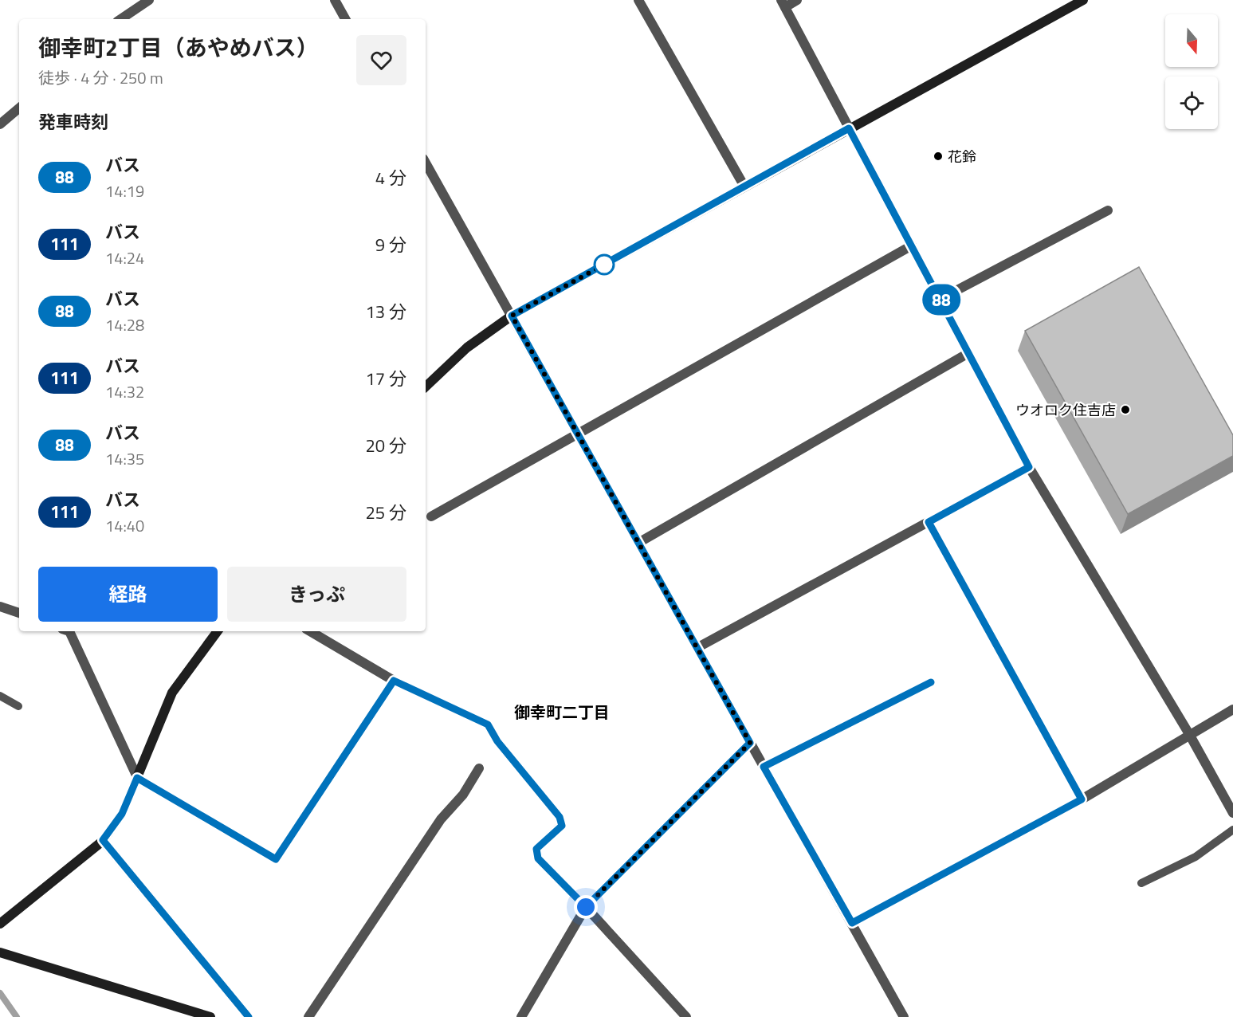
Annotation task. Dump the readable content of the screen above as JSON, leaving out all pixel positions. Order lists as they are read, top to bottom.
{
  "districts": ["御幸町二丁目"],
  "places": ["花鈴", "ウオロク住吉店"],
  "lines": ["bus line 88"],
  "north": "bottom",
  "page": {
    "on_map": "88",
    "heading": [
      ["御幸町2丁目（あやめバス）", "徒歩 · 4 分 · 250 m"],
      "発車時刻"
    ],
    "list": [
      {
        "mark": "88",
        "name": "バス",
        "note": "14:19",
        "value": "4 分"
      },
      {
        "mark": "111",
        "name": "バス",
        "note": "14:24",
        "value": "9 分"
      },
      {
        "mark": "88",
        "name": "バス",
        "note": "14:28",
        "value": "13 分"
      },
      {
        "mark": "111",
        "name": "バス",
        "note": "14:32",
        "value": "17 分"
      },
      {
        "mark": "88",
        "name": "バス",
        "note": "14:35",
        "value": "20 分"
      },
      {
        "mark": "111",
        "name": "バス",
        "note": "14:40",
        "value": "25 分"
      }
    ],
    "buttons": ["経路", "きっぷ"]
  }
}
